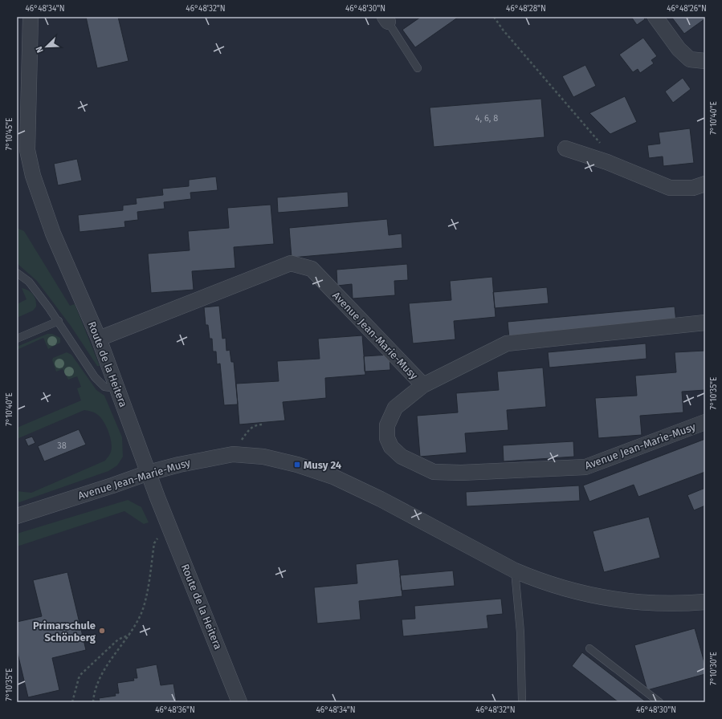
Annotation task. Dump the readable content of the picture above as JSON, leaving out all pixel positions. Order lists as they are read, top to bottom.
{
  "streets": {
    "street": ["Avenue Jean-Marie-Musy", "Route de la Heitera"]
  },
  "crossings": [
    ["Avenue Jean-Marie-Musy", "Route de la Heitera"]
  ],
  "places": {
    "transit": ["Musy 24"],
    "other": ["Primarschule Schönberg"]
  },
  "house_numbers": ["4, 6, 8", "38"],
  "north": "bottom left",
  "coordinates": [
    "46°48'34\"N",
    "46°48'32\"N",
    "46°48'30\"N",
    "46°48'28\"N",
    "46°48'26\"N",
    "7°10'40\"E",
    "7°10'45\"E",
    "7°10'35\"E",
    "7°10'30\"E",
    "46°48'36\"N"
  ]
}
